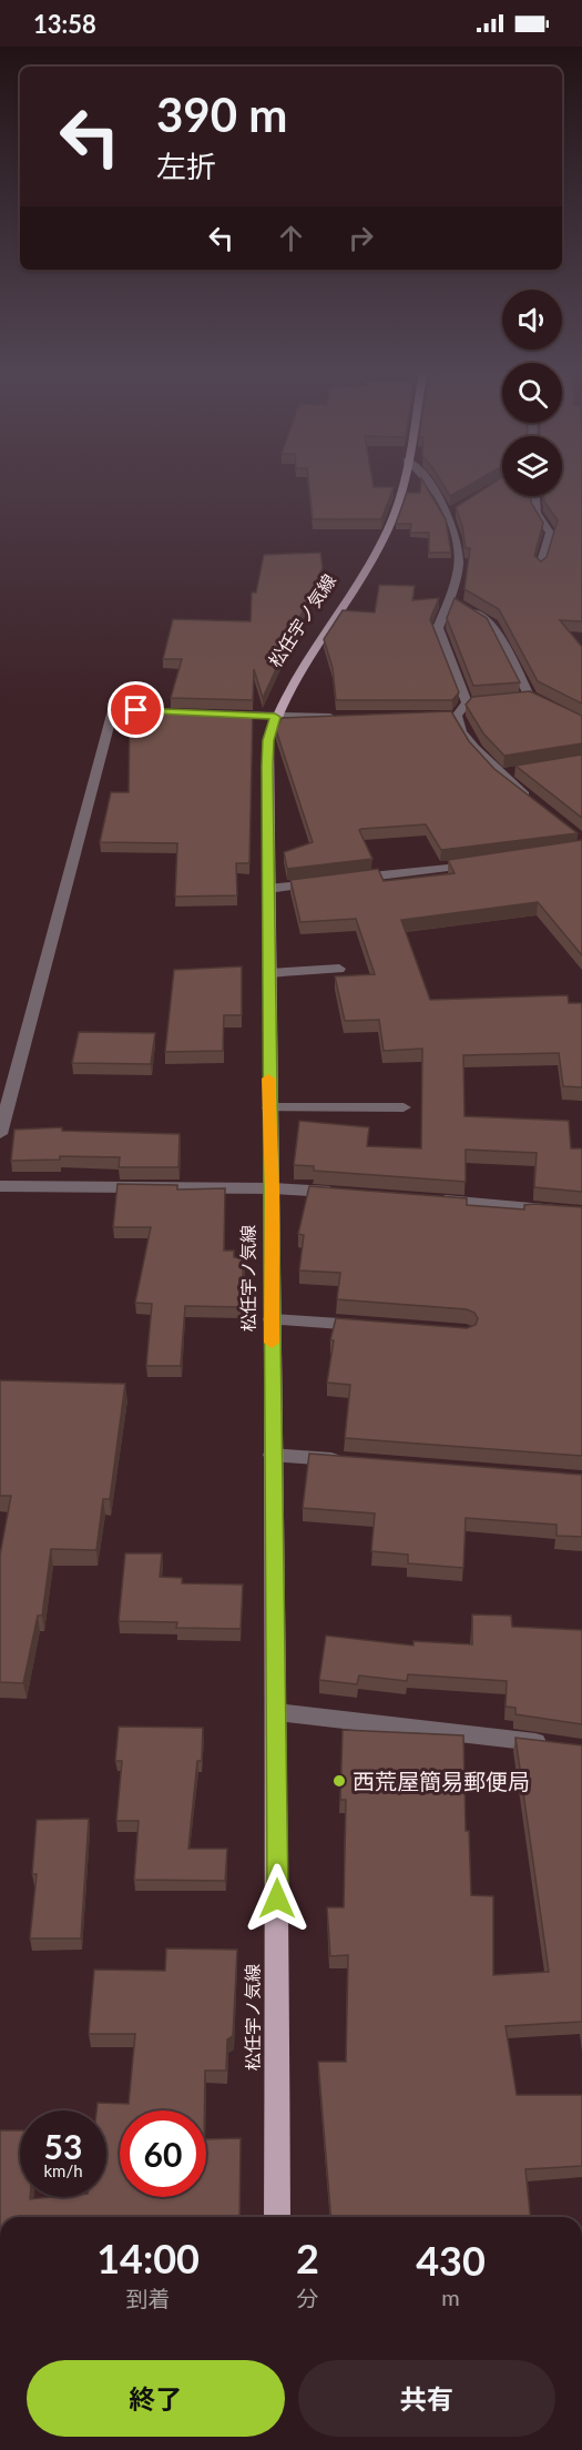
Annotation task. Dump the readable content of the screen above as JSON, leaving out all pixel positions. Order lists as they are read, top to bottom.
{
  "streets": {
    "main road": ["松任宇ノ気線"]
  },
  "places": ["西荒屋簡易郵便局"],
  "page": {
    "status": "13:58",
    "turn": ["390 m", "左折"],
    "speed": "53 km/h",
    "limit": "60",
    "eta": [
      "14:00",
      "到着",
      "2",
      "分",
      "430",
      "m"
    ],
    "buttons": ["終了", "共有"]
  }
}
